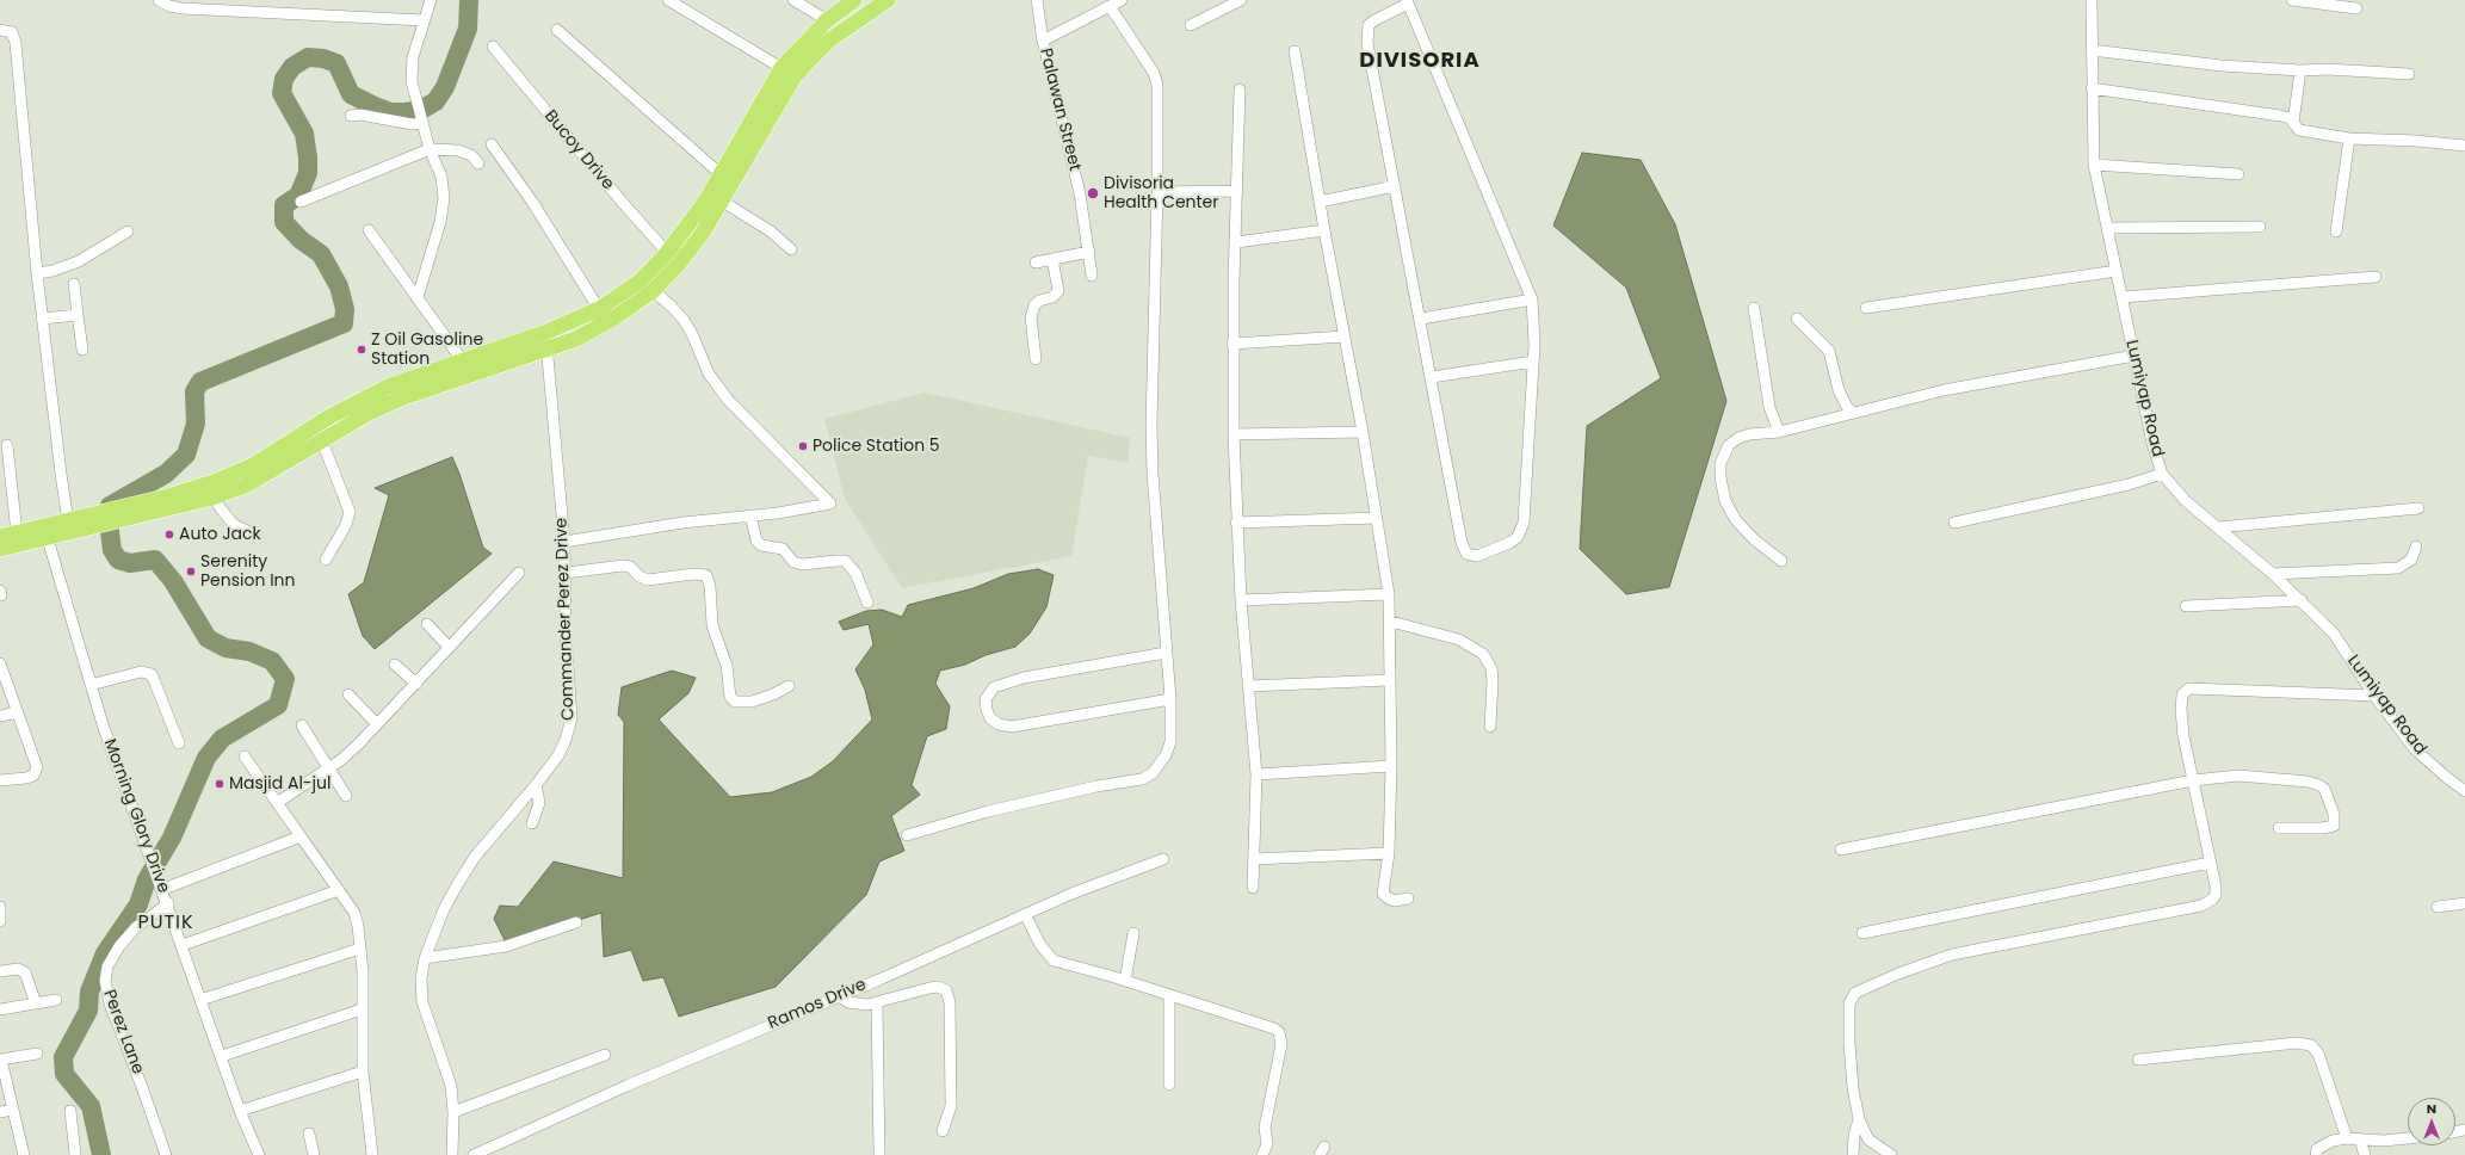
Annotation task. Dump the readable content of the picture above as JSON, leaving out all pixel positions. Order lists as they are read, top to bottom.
{
  "streets": {
    "street": [
      "Palawan Street",
      "Bucoy Drive",
      "Lumiyap Road",
      "Commander Perez Drive",
      "Morning Glory Drive",
      "Ramos Drive",
      "Perez Lane"
    ]
  },
  "crossings": [
    ["Morning Glory Drive", "Perez Lane"]
  ],
  "districts": ["DIVISORIA", "PUTIK"],
  "places": [
    "Divisoria Health Center",
    "Z Oil Gasoline Station",
    "Police Station 5",
    "Auto Jack",
    "Serenity Pension Inn",
    "Masjid Al-jul"
  ],
  "north": "top"
}
